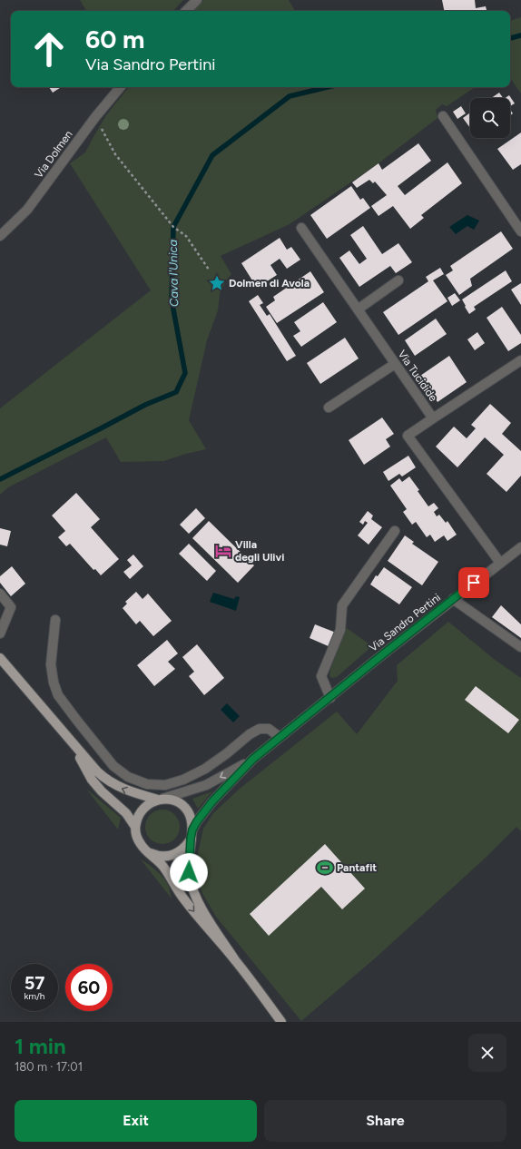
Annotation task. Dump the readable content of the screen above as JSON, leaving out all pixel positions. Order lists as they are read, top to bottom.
{
  "streets": {
    "street": ["Via Dolmen", "Via Tucidide", "Via Sandro Pertini"]
  },
  "crossings": [
    ["Via Tucidide", "Via Sandro Pertini"]
  ],
  "water": ["Cava l'Unica"],
  "places": {
    "place": ["Dolmen di Avola"],
    "hotel": ["Villa degli Ulivi"],
    "sports": ["Pantafit"]
  },
  "page": {
    "turn": ["60 m", "Via Sandro Pertini"],
    "speed": "57 km/h",
    "limit": "60",
    "heading": ["1 min", "180 m · 17:01"],
    "buttons": ["Exit", "Share"]
  }
}
